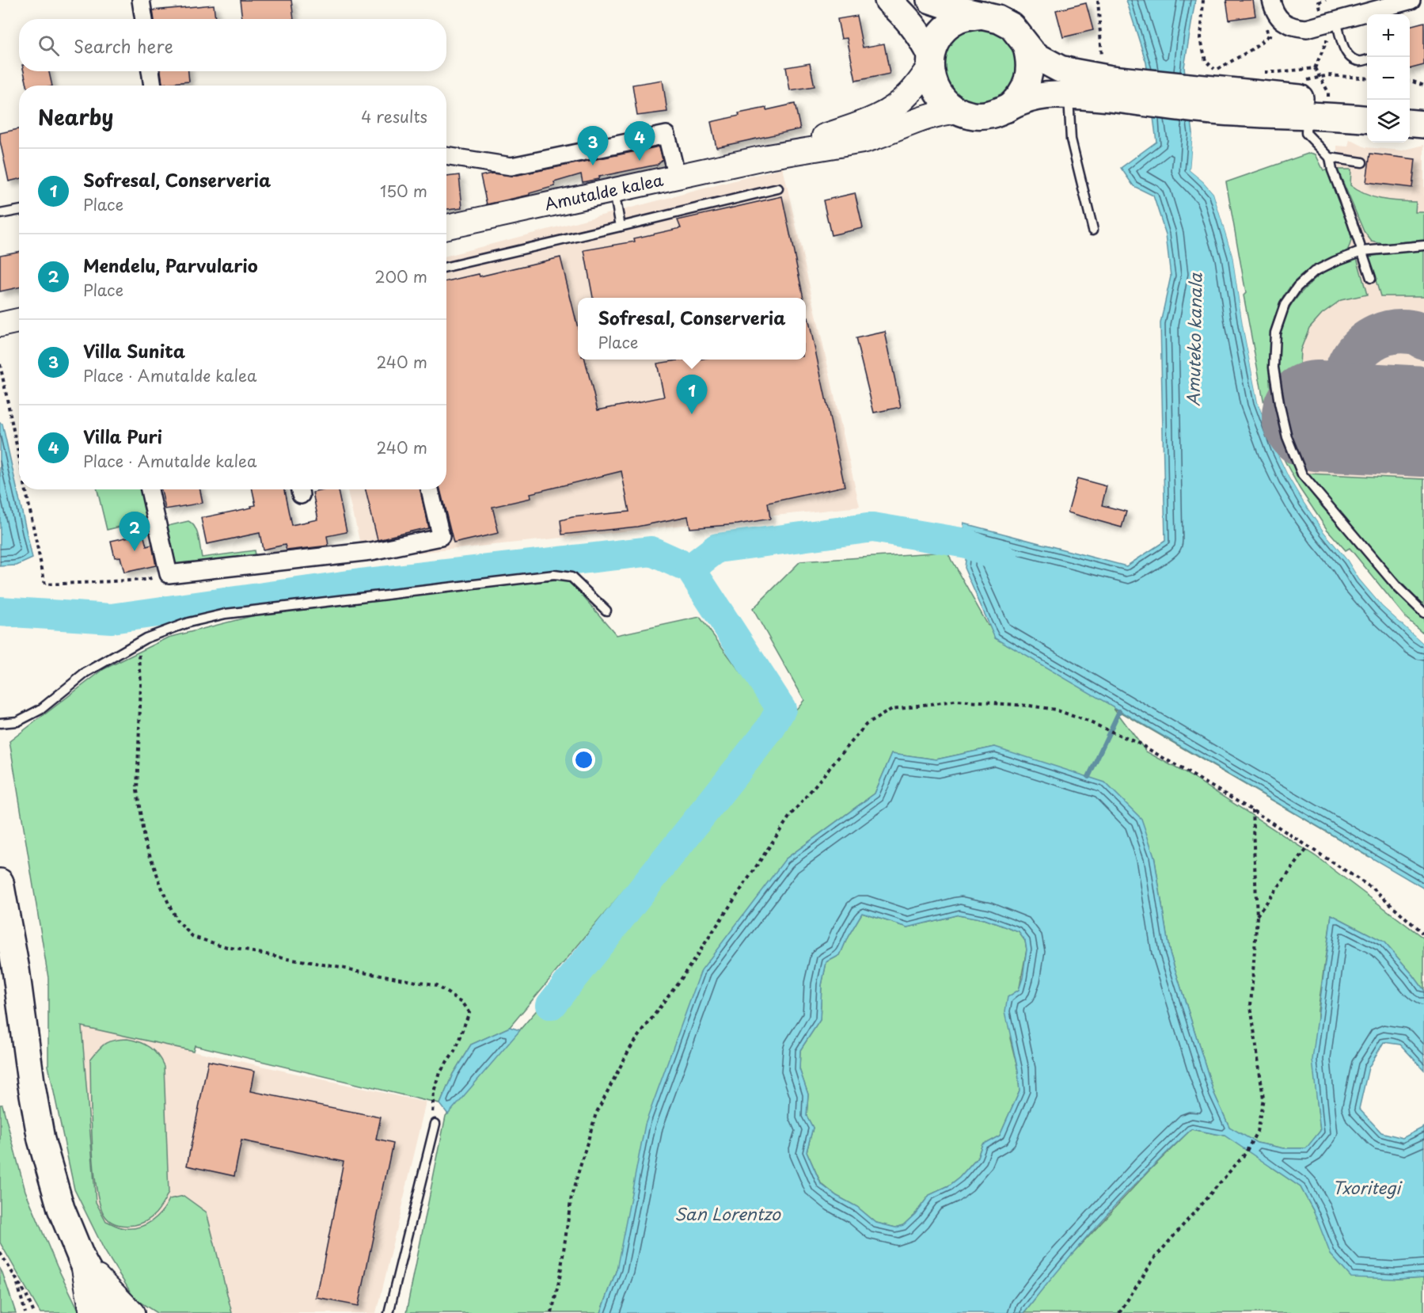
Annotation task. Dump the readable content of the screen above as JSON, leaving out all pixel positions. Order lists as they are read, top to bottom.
{
  "streets": {
    "main road": ["Amutalde kalea"]
  },
  "water": ["Amuteko kanala", "Txoritegi", "San Lorentzo"],
  "page": {
    "map_buttons": ["+", "−"],
    "search": "Search here",
    "heading": ["Nearby", "4 results"],
    "pins": [
      "4",
      "3",
      "1",
      "2"
    ],
    "list": [
      {
        "mark": "1",
        "name": "Sofresal, Conserveria",
        "note": "Place",
        "value": "150 m"
      },
      {
        "mark": "2",
        "name": "Mendelu, Parvulario",
        "note": "Place",
        "value": "200 m"
      },
      {
        "mark": "3",
        "name": "Villa Sunita",
        "note": "Place · Amutalde kalea",
        "value": "240 m"
      },
      {
        "mark": "4",
        "name": "Villa Puri",
        "note": "Place · Amutalde kalea",
        "value": "240 m"
      }
    ],
    "popup": ["Sofresal, Conserveria", "Place"]
  }
}
